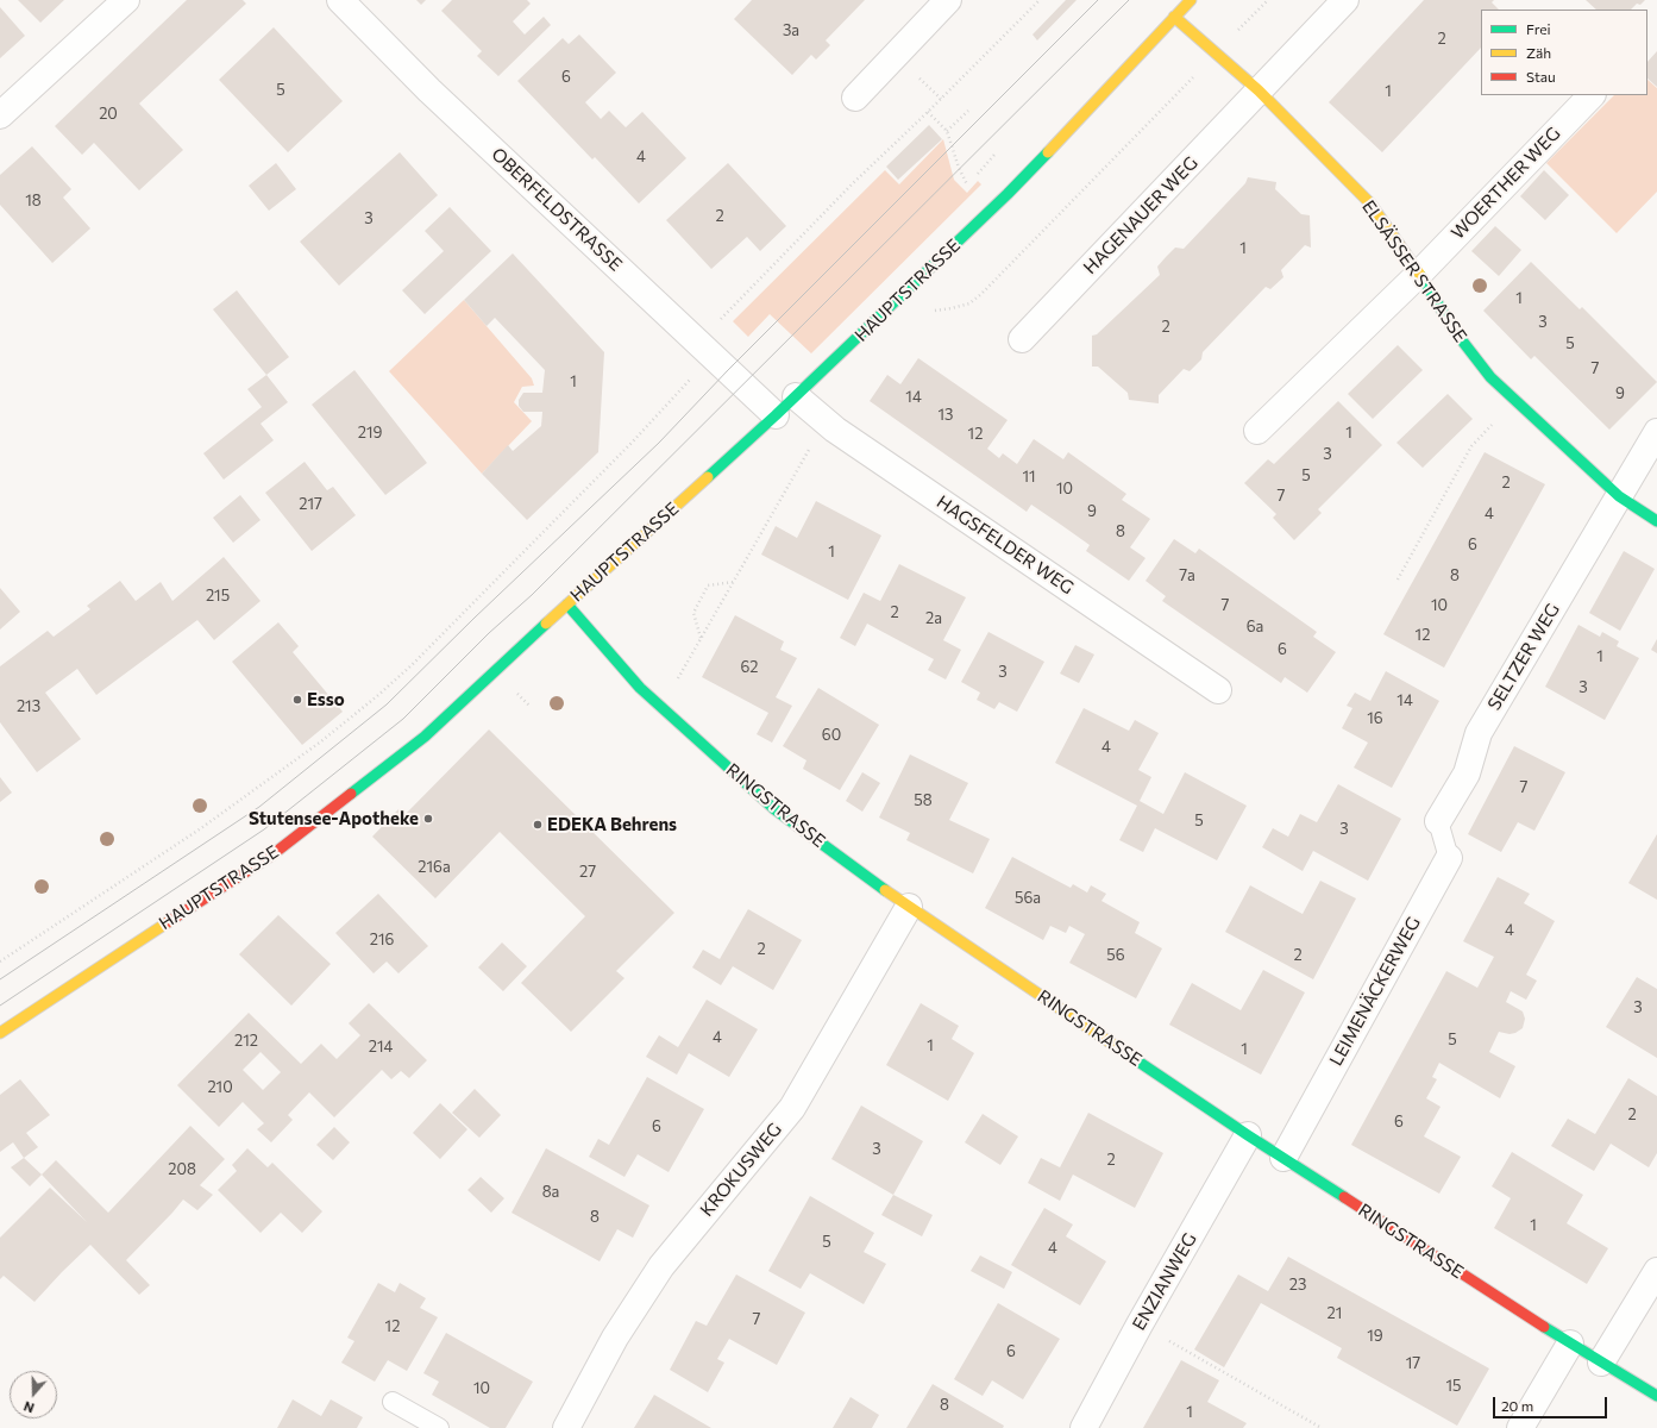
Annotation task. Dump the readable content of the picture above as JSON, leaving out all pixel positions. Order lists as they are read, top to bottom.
{
  "streets": {
    "street": [
      "WOERTHER WEG",
      "OBERFELDSTRASSE",
      "HAGENAUER WEG",
      "ELSÄSSER STRASSE",
      "HAUPTSTRASSE",
      "HAGSFELDER WEG",
      "SELTZER WEG",
      "RINGSTRASSE",
      "LEIMENÄCKERWEG",
      "KROKUSWEG",
      "ENZIANWEG"
    ]
  },
  "crossings": [
    ["WOERTHER WEG", "ELSÄSSER STRASSE"],
    ["OBERFELDSTRASSE", "HAUPTSTRASSE"],
    ["OBERFELDSTRASSE", "HAGSFELDER WEG"],
    ["HAGENAUER WEG", "ELSÄSSER STRASSE"],
    ["ELSÄSSER STRASSE", "HAUPTSTRASSE"],
    ["ELSÄSSER STRASSE", "SELTZER WEG"],
    ["HAUPTSTRASSE", "HAGSFELDER WEG"],
    ["HAUPTSTRASSE", "RINGSTRASSE"],
    ["SELTZER WEG", "LEIMENÄCKERWEG"],
    ["RINGSTRASSE", "LEIMENÄCKERWEG"],
    ["RINGSTRASSE", "KROKUSWEG"],
    ["RINGSTRASSE", "ENZIANWEG"]
  ],
  "places": ["Esso", "Stutensee-Apotheke", "EDEKA Behrens"],
  "house_numbers": [
    "3a",
    "2",
    "6",
    "5",
    "1",
    "20",
    "4",
    "18",
    "2",
    "3",
    "1",
    "1",
    "3",
    "2",
    "5",
    "7",
    "1",
    "9",
    "14",
    "13",
    "219",
    "1",
    "12",
    "3",
    "5",
    "11",
    "2",
    "10",
    "7",
    "217",
    "9",
    "4",
    "8",
    "6",
    "1",
    "7a",
    "8",
    "215",
    "7",
    "10",
    "2",
    "2a",
    "6a",
    "12",
    "6",
    "1",
    "62",
    "3",
    "3",
    "14",
    "213",
    "16",
    "60",
    "4",
    "7",
    "58",
    "5",
    "3",
    "216a",
    "27",
    "56a",
    "4",
    "216",
    "2",
    "56",
    "2",
    "3",
    "4",
    "5",
    "212",
    "1",
    "214",
    "1",
    "210",
    "2",
    "6",
    "6",
    "3",
    "2",
    "208",
    "8a",
    "8",
    "1",
    "5",
    "4",
    "23",
    "21",
    "7",
    "12",
    "19",
    "6",
    "17",
    "15",
    "10",
    "8",
    "1"
  ],
  "legend": ["Frei", "Zäh", "Stau"],
  "scale_bar": "20 m",
  "north": "bottom"
}
